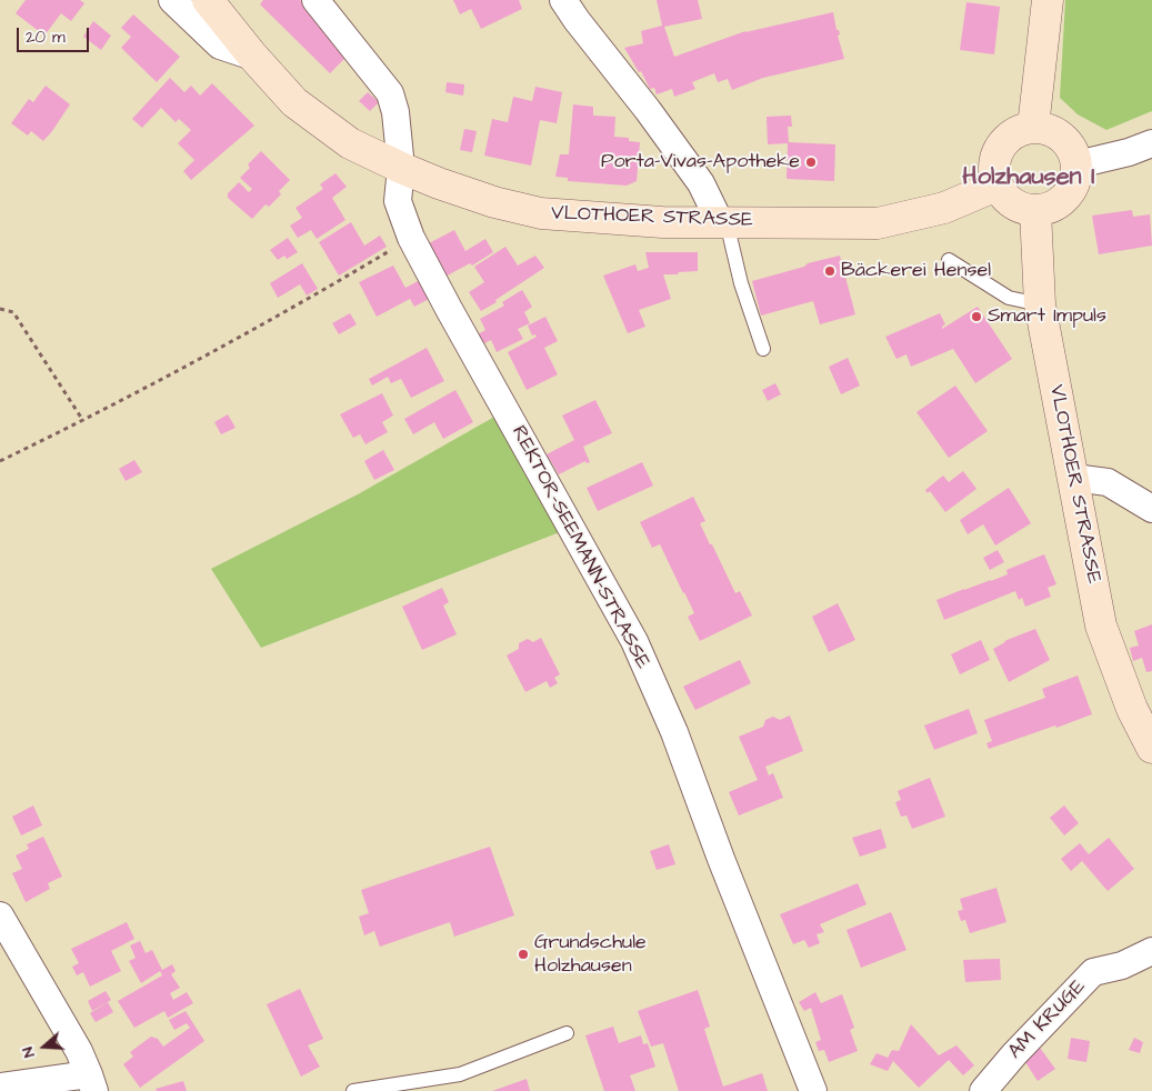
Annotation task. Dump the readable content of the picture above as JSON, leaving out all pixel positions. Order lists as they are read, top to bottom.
{
  "streets": {
    "street": ["VLOTHOER STRASSE", "REKTOR-SEEMANN-STRASSE", "AM KRUGE"]
  },
  "crossings": [
    ["VLOTHOER STRASSE", "REKTOR-SEEMANN-STRASSE"]
  ],
  "districts": ["Holzhausen I"],
  "places": [
    "Porta-Vivas-Apotheke",
    "Bäckerei Hensel",
    "Smart Impuls",
    "Grundschule Holzhausen"
  ],
  "scale_bar": "20 m",
  "north": "left"
}
